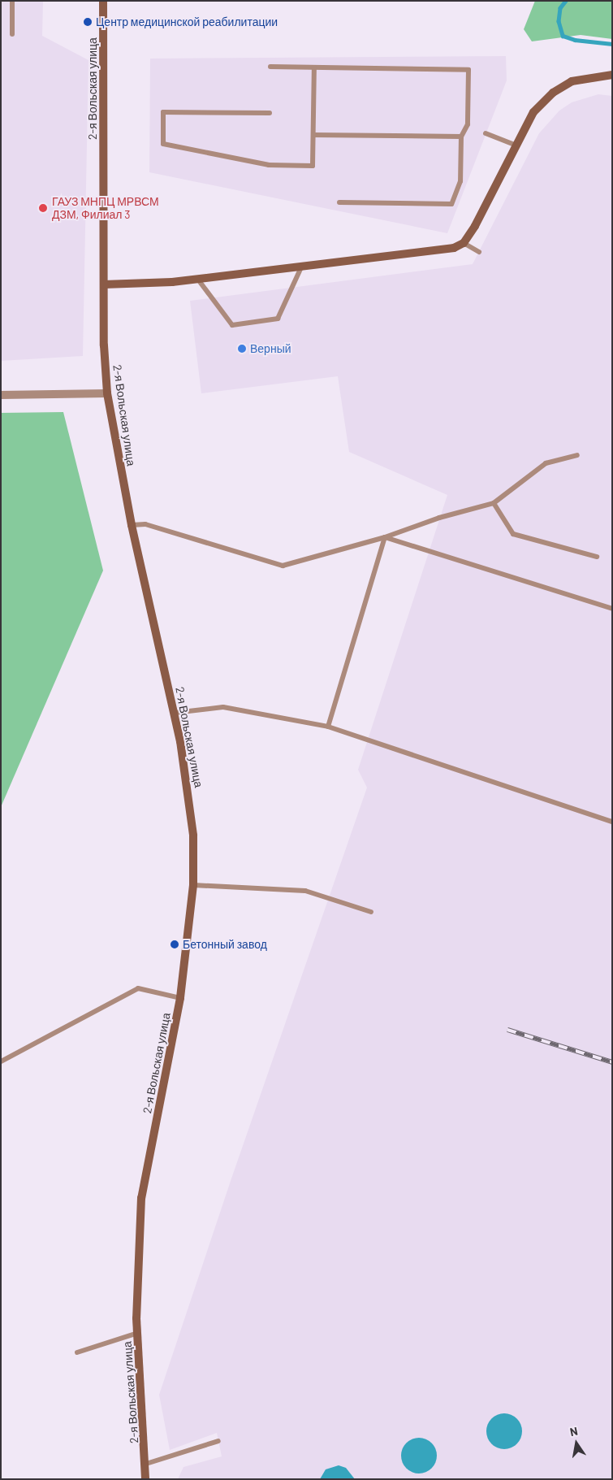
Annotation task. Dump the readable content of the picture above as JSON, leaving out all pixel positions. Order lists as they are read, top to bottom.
{
  "streets": {
    "main road": ["2-я Вольская улица"]
  },
  "places": [
    "Центр медицинской реабилитации",
    "ГАУЗ МНПЦ МРВСМ ДЗМ, Филиал 3",
    "Верный",
    "Бетонный завод"
  ],
  "north": "top"
}
